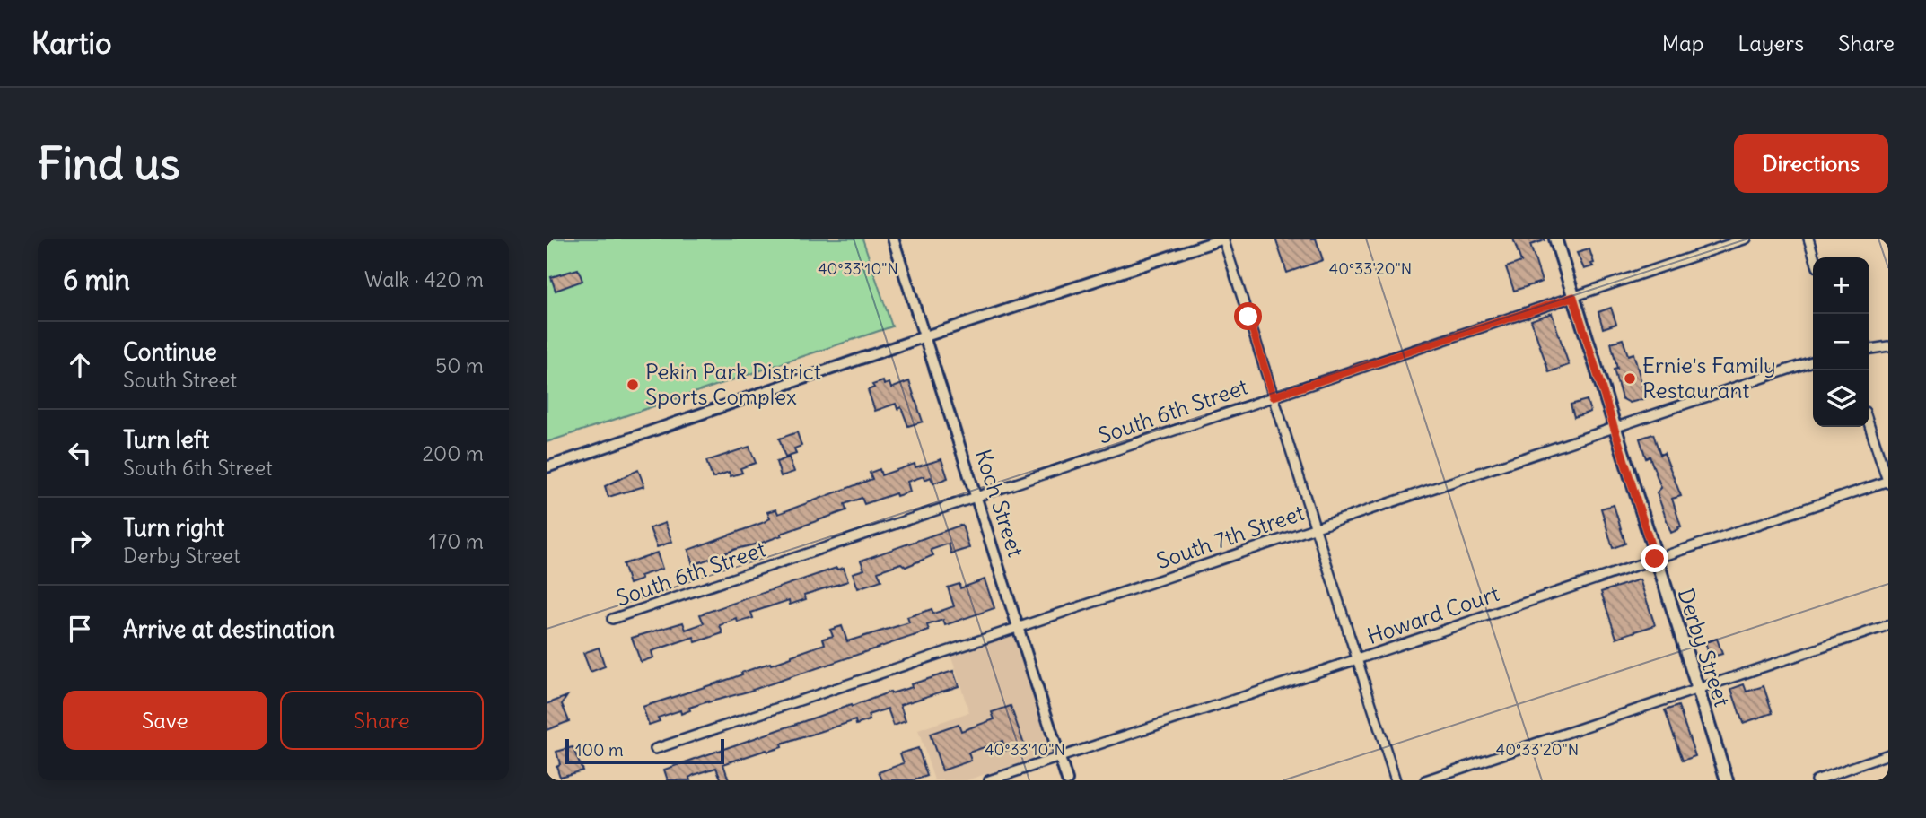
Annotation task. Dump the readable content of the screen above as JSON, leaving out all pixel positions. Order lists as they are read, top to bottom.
{
  "streets": {
    "main road": ["Derby Street"],
    "street": [
      "South 6th Street",
      "Koch Street",
      "South 7th Street",
      "Howard Court"
    ]
  },
  "crossings": [
    ["South 6th Street", "Koch Street"],
    ["South 6th Street", "Derby Street"],
    ["Koch Street", "South 7th Street"],
    ["Koch Street", "Howard Court"],
    ["South 7th Street", "Derby Street"],
    ["Howard Court", "Derby Street"]
  ],
  "places": ["Ernie's Family Restaurant", "Pekin Park District Sports Complex"],
  "scale_bar": "100 m",
  "page": {
    "header": "Kartio",
    "nav": ["Map", "Layers", "Share"],
    "buttons": [
      "Directions",
      ["Save", "Share"]
    ],
    "title": "Find us",
    "heading": ["6 min", "Walk · 420 m"],
    "map_buttons": ["+", "−"],
    "list": [
      ["Continue", "South Street", "50 m"],
      ["Turn left", "South 6th Street", "200 m"],
      ["Turn right", "Derby Street", "170 m"],
      "Arrive at destination"
    ],
    "scale": "100 m"
  },
  "coordinates": ["40°33'10\"N", "40°33'20\"N"]
}
